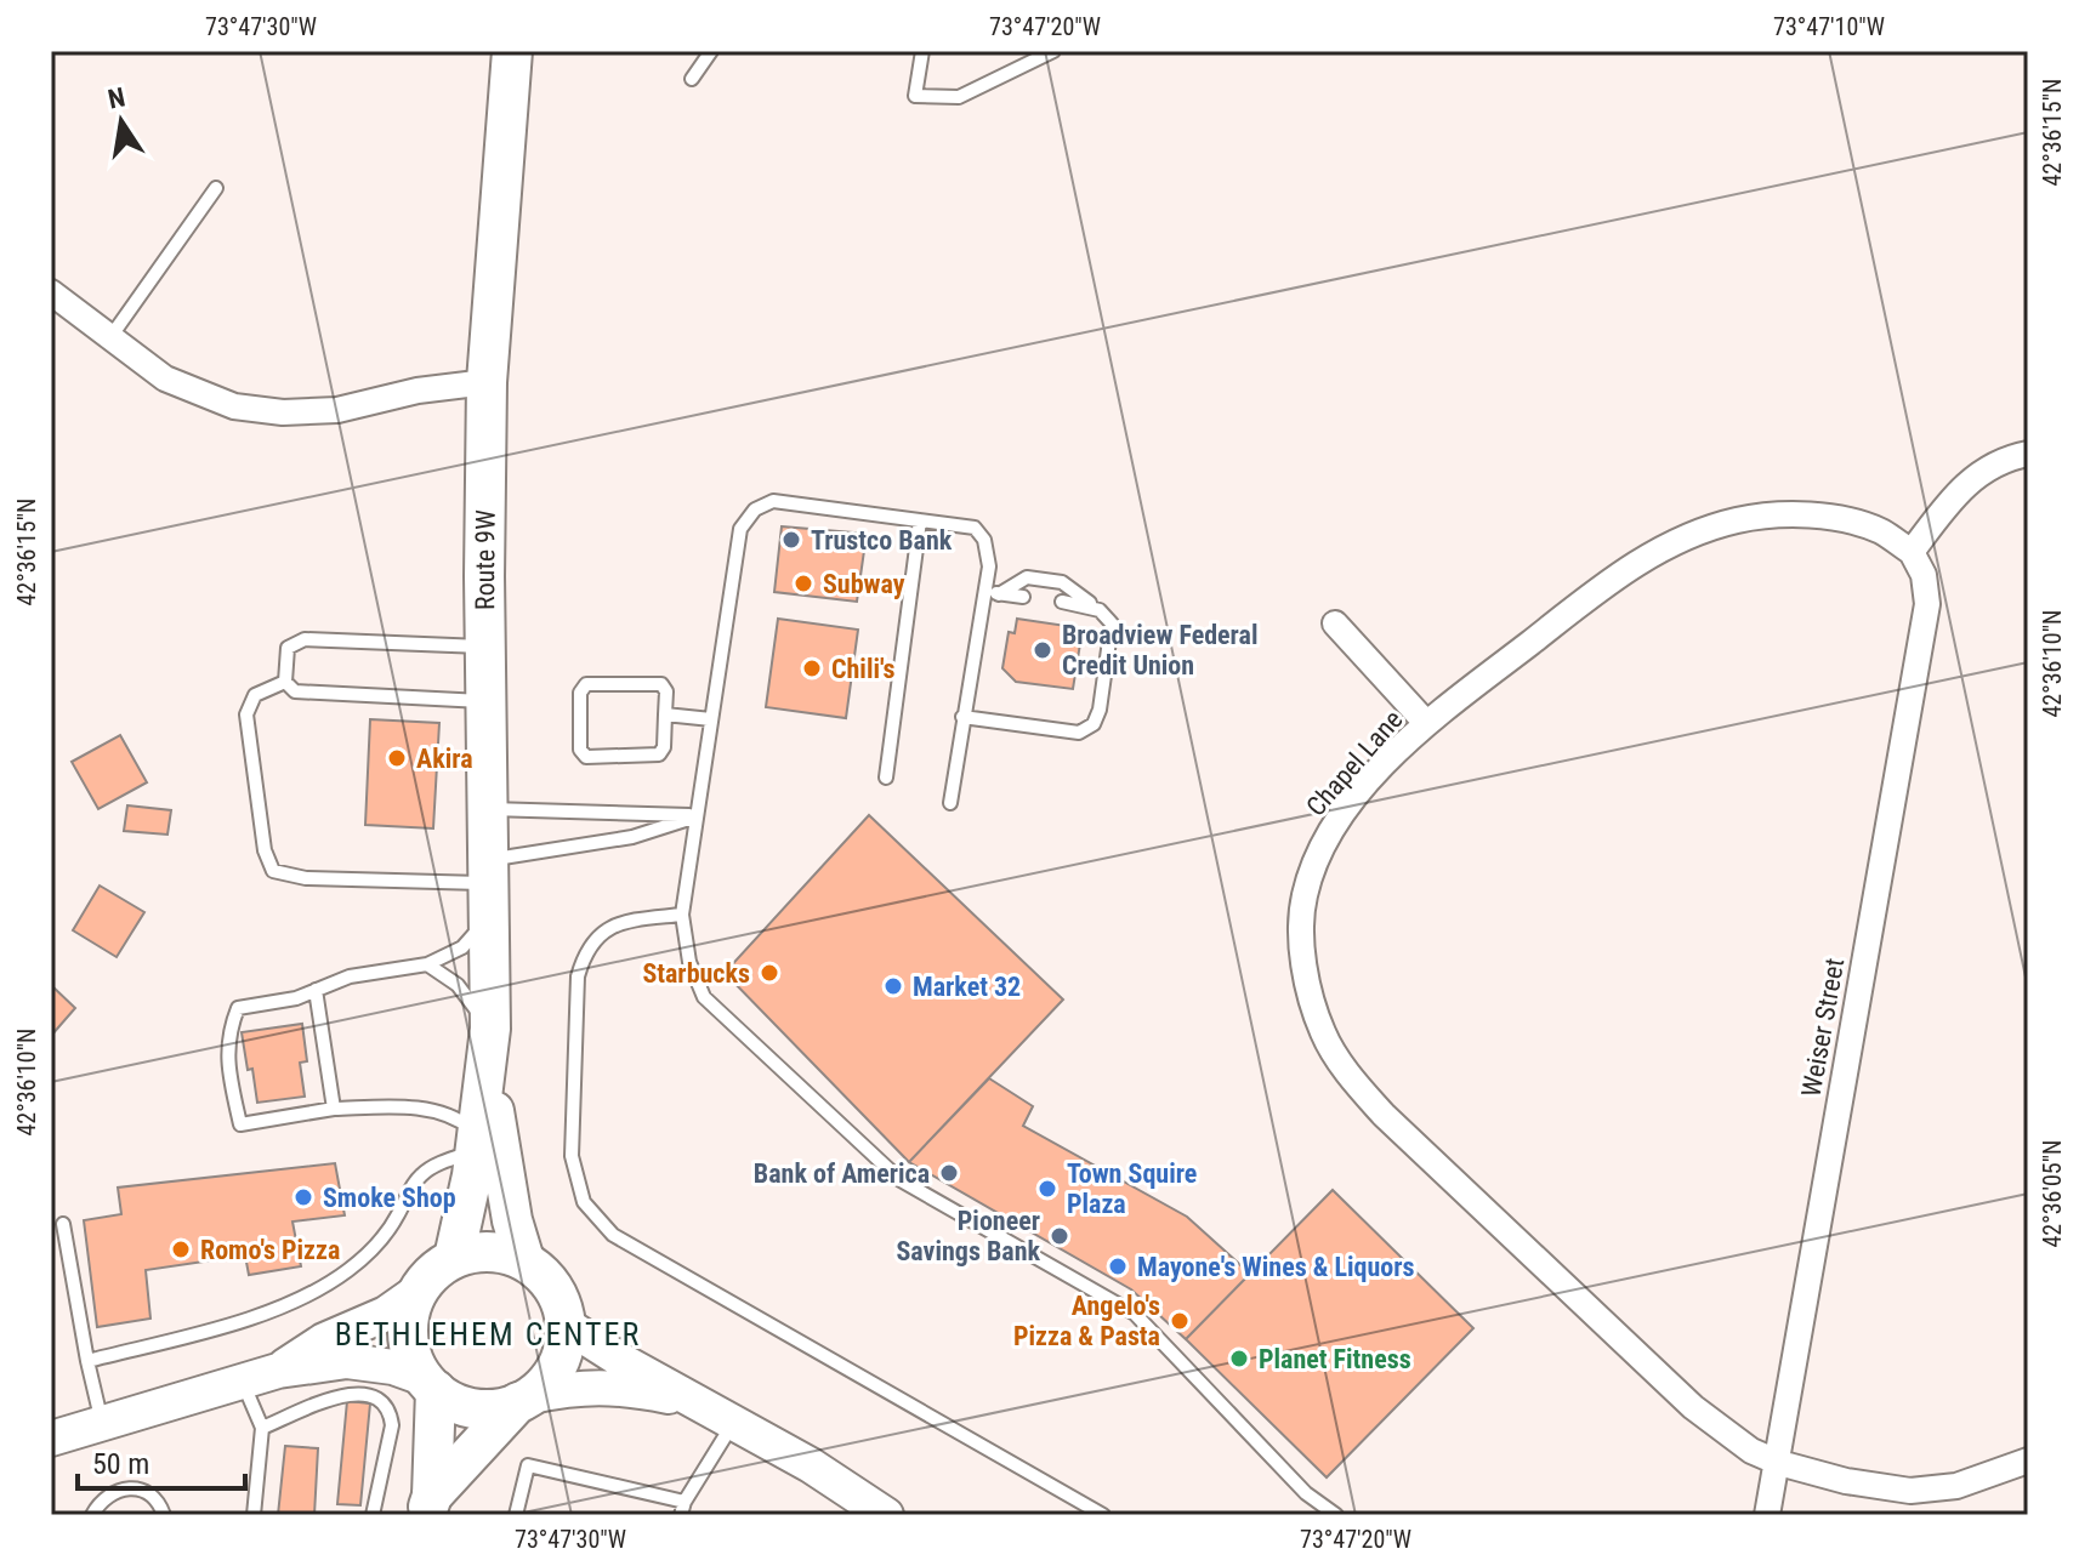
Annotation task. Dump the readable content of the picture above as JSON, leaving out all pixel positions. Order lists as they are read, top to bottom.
{
  "streets": {
    "main road": ["Route 9W"],
    "street": ["Chapel Lane", "Weiser Street"]
  },
  "crossings": [
    ["Chapel Lane", "Weiser Street"]
  ],
  "districts": ["BETHLEHEM CENTER"],
  "places": [
    "Trustco Bank",
    "Subway",
    "Broadview Federal Credit Union",
    "Chili's",
    "Akira",
    "Starbucks",
    "Market 32",
    "Bank of America",
    "Town Squire Plaza",
    "Smoke Shop",
    "Pioneer Savings Bank",
    "Romo's Pizza",
    "Mayone's Wines & Liquors",
    "Angelo's Pizza & Pasta",
    "Planet Fitness"
  ],
  "scale_bar": "50 m",
  "north": "top",
  "coordinates": [
    "73°47'30\"W",
    "73°47'20\"W",
    "73°47'10\"W",
    "42°36'15\"N",
    "42°36'10\"N",
    "42°36'05\"N"
  ]
}
